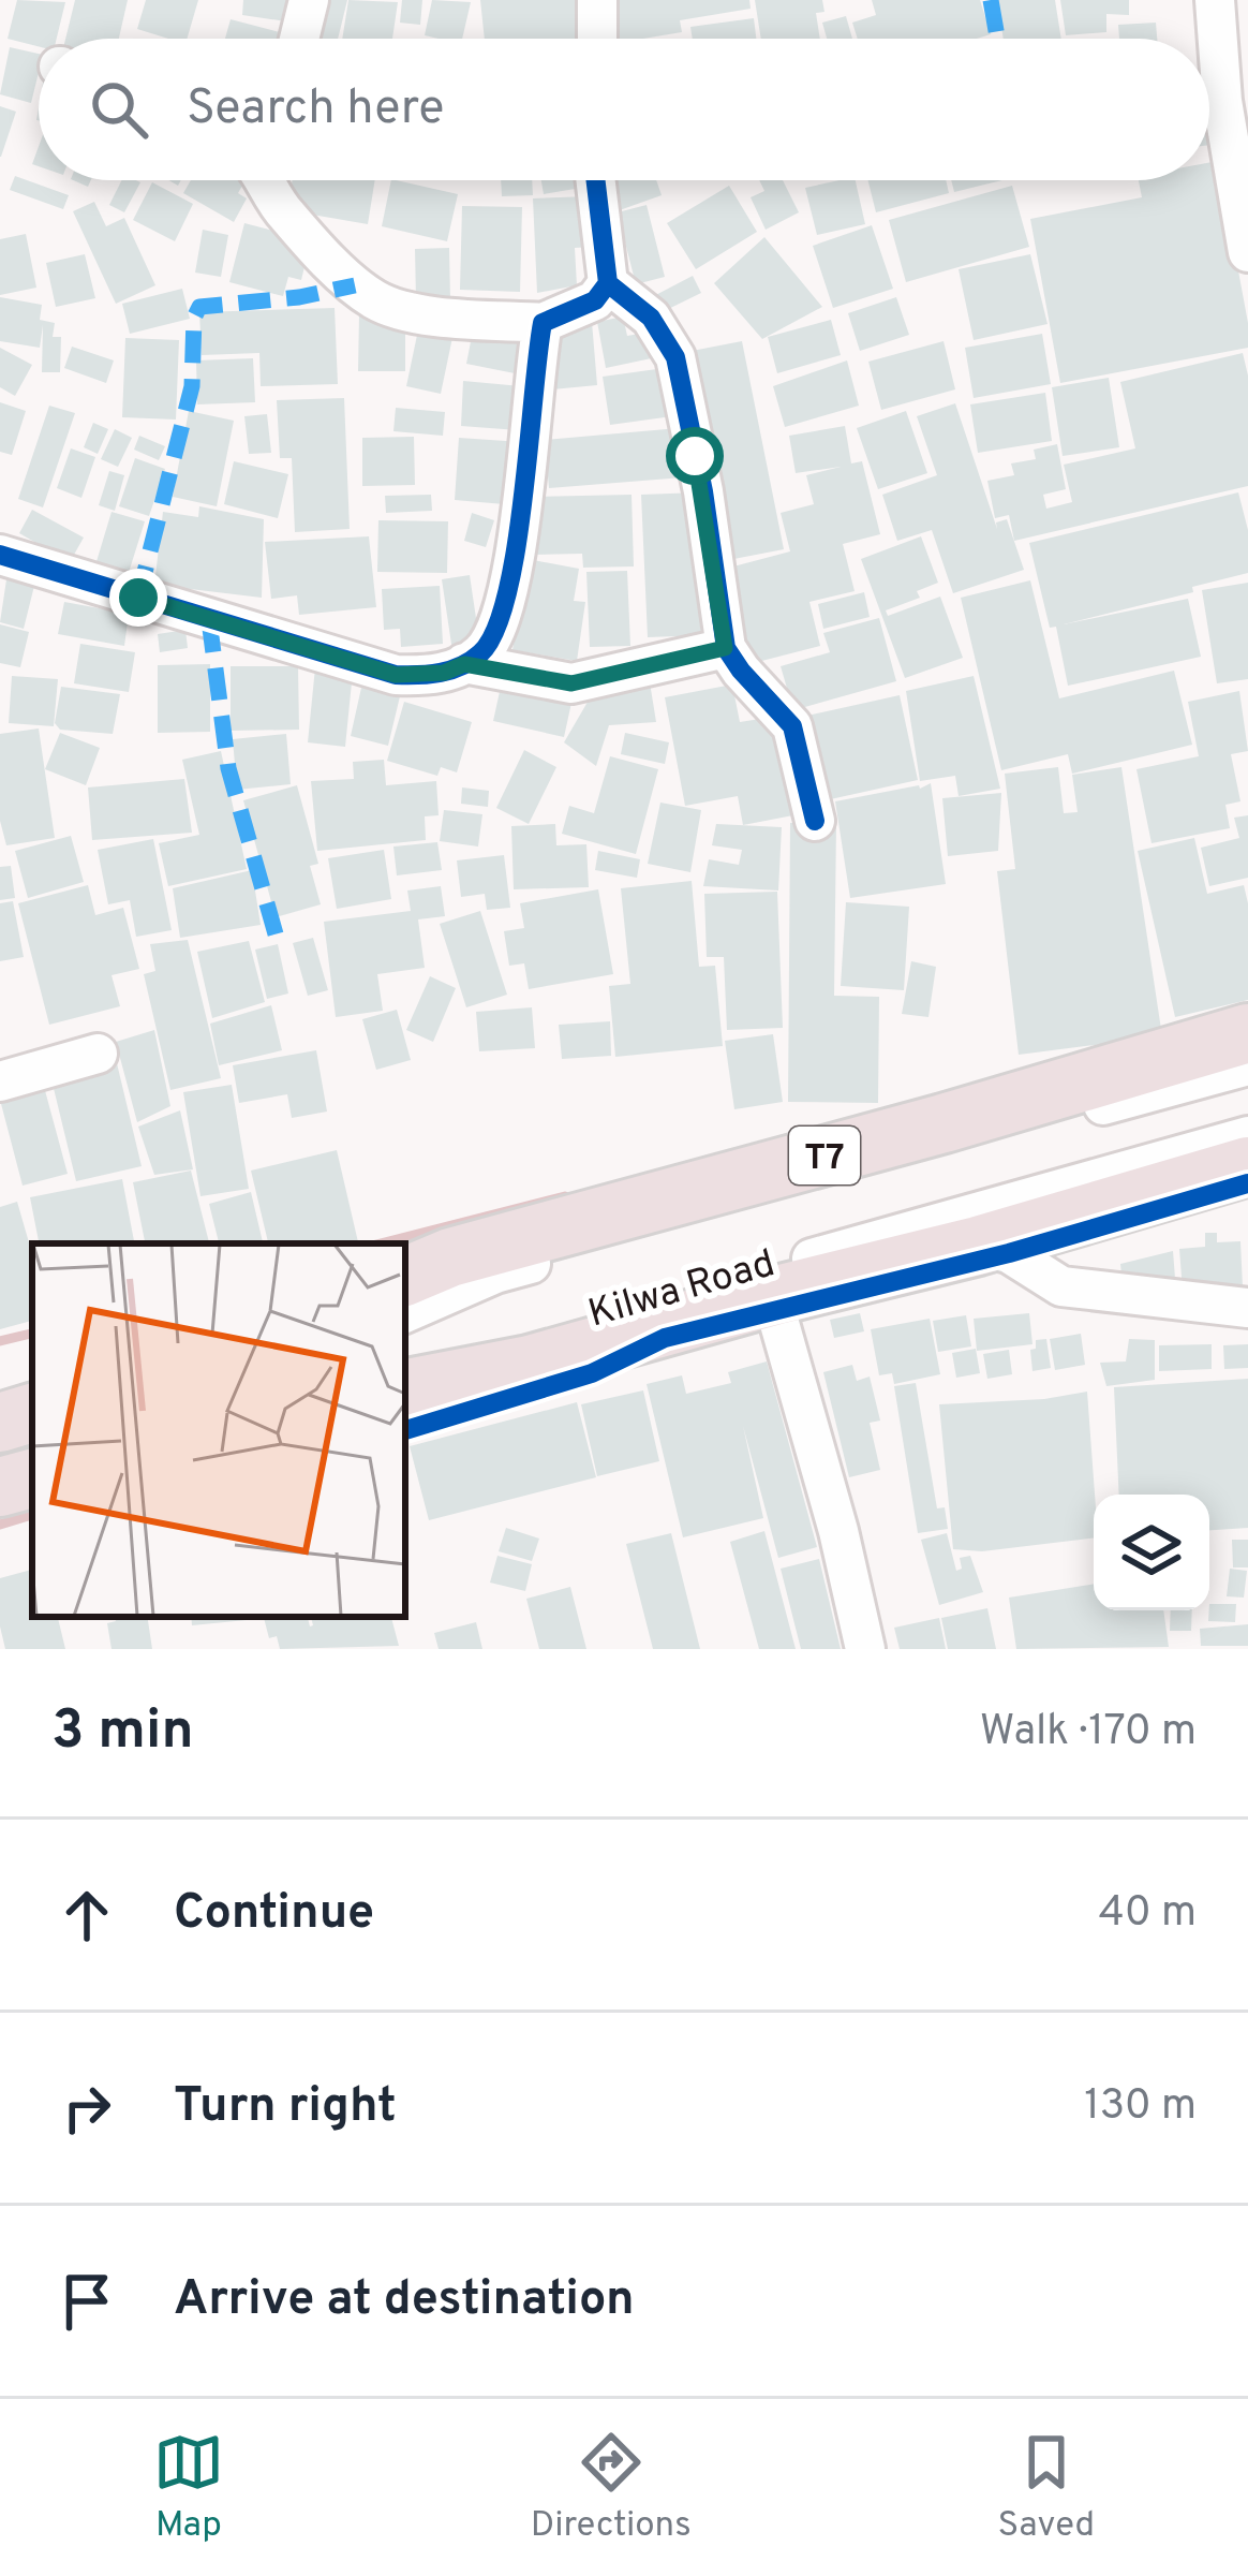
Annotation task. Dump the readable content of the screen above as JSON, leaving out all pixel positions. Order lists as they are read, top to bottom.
{
  "streets": {
    "highway": ["T7", "Kilwa Road"]
  },
  "page": {
    "search": "Search here",
    "heading": ["3 min", "Walk · 170 m"],
    "list": [
      ["Continue", "40 m"],
      ["Turn right", "130 m"],
      "Arrive at destination"
    ],
    "nav": ["Map", "Directions", "Saved"]
  }
}
